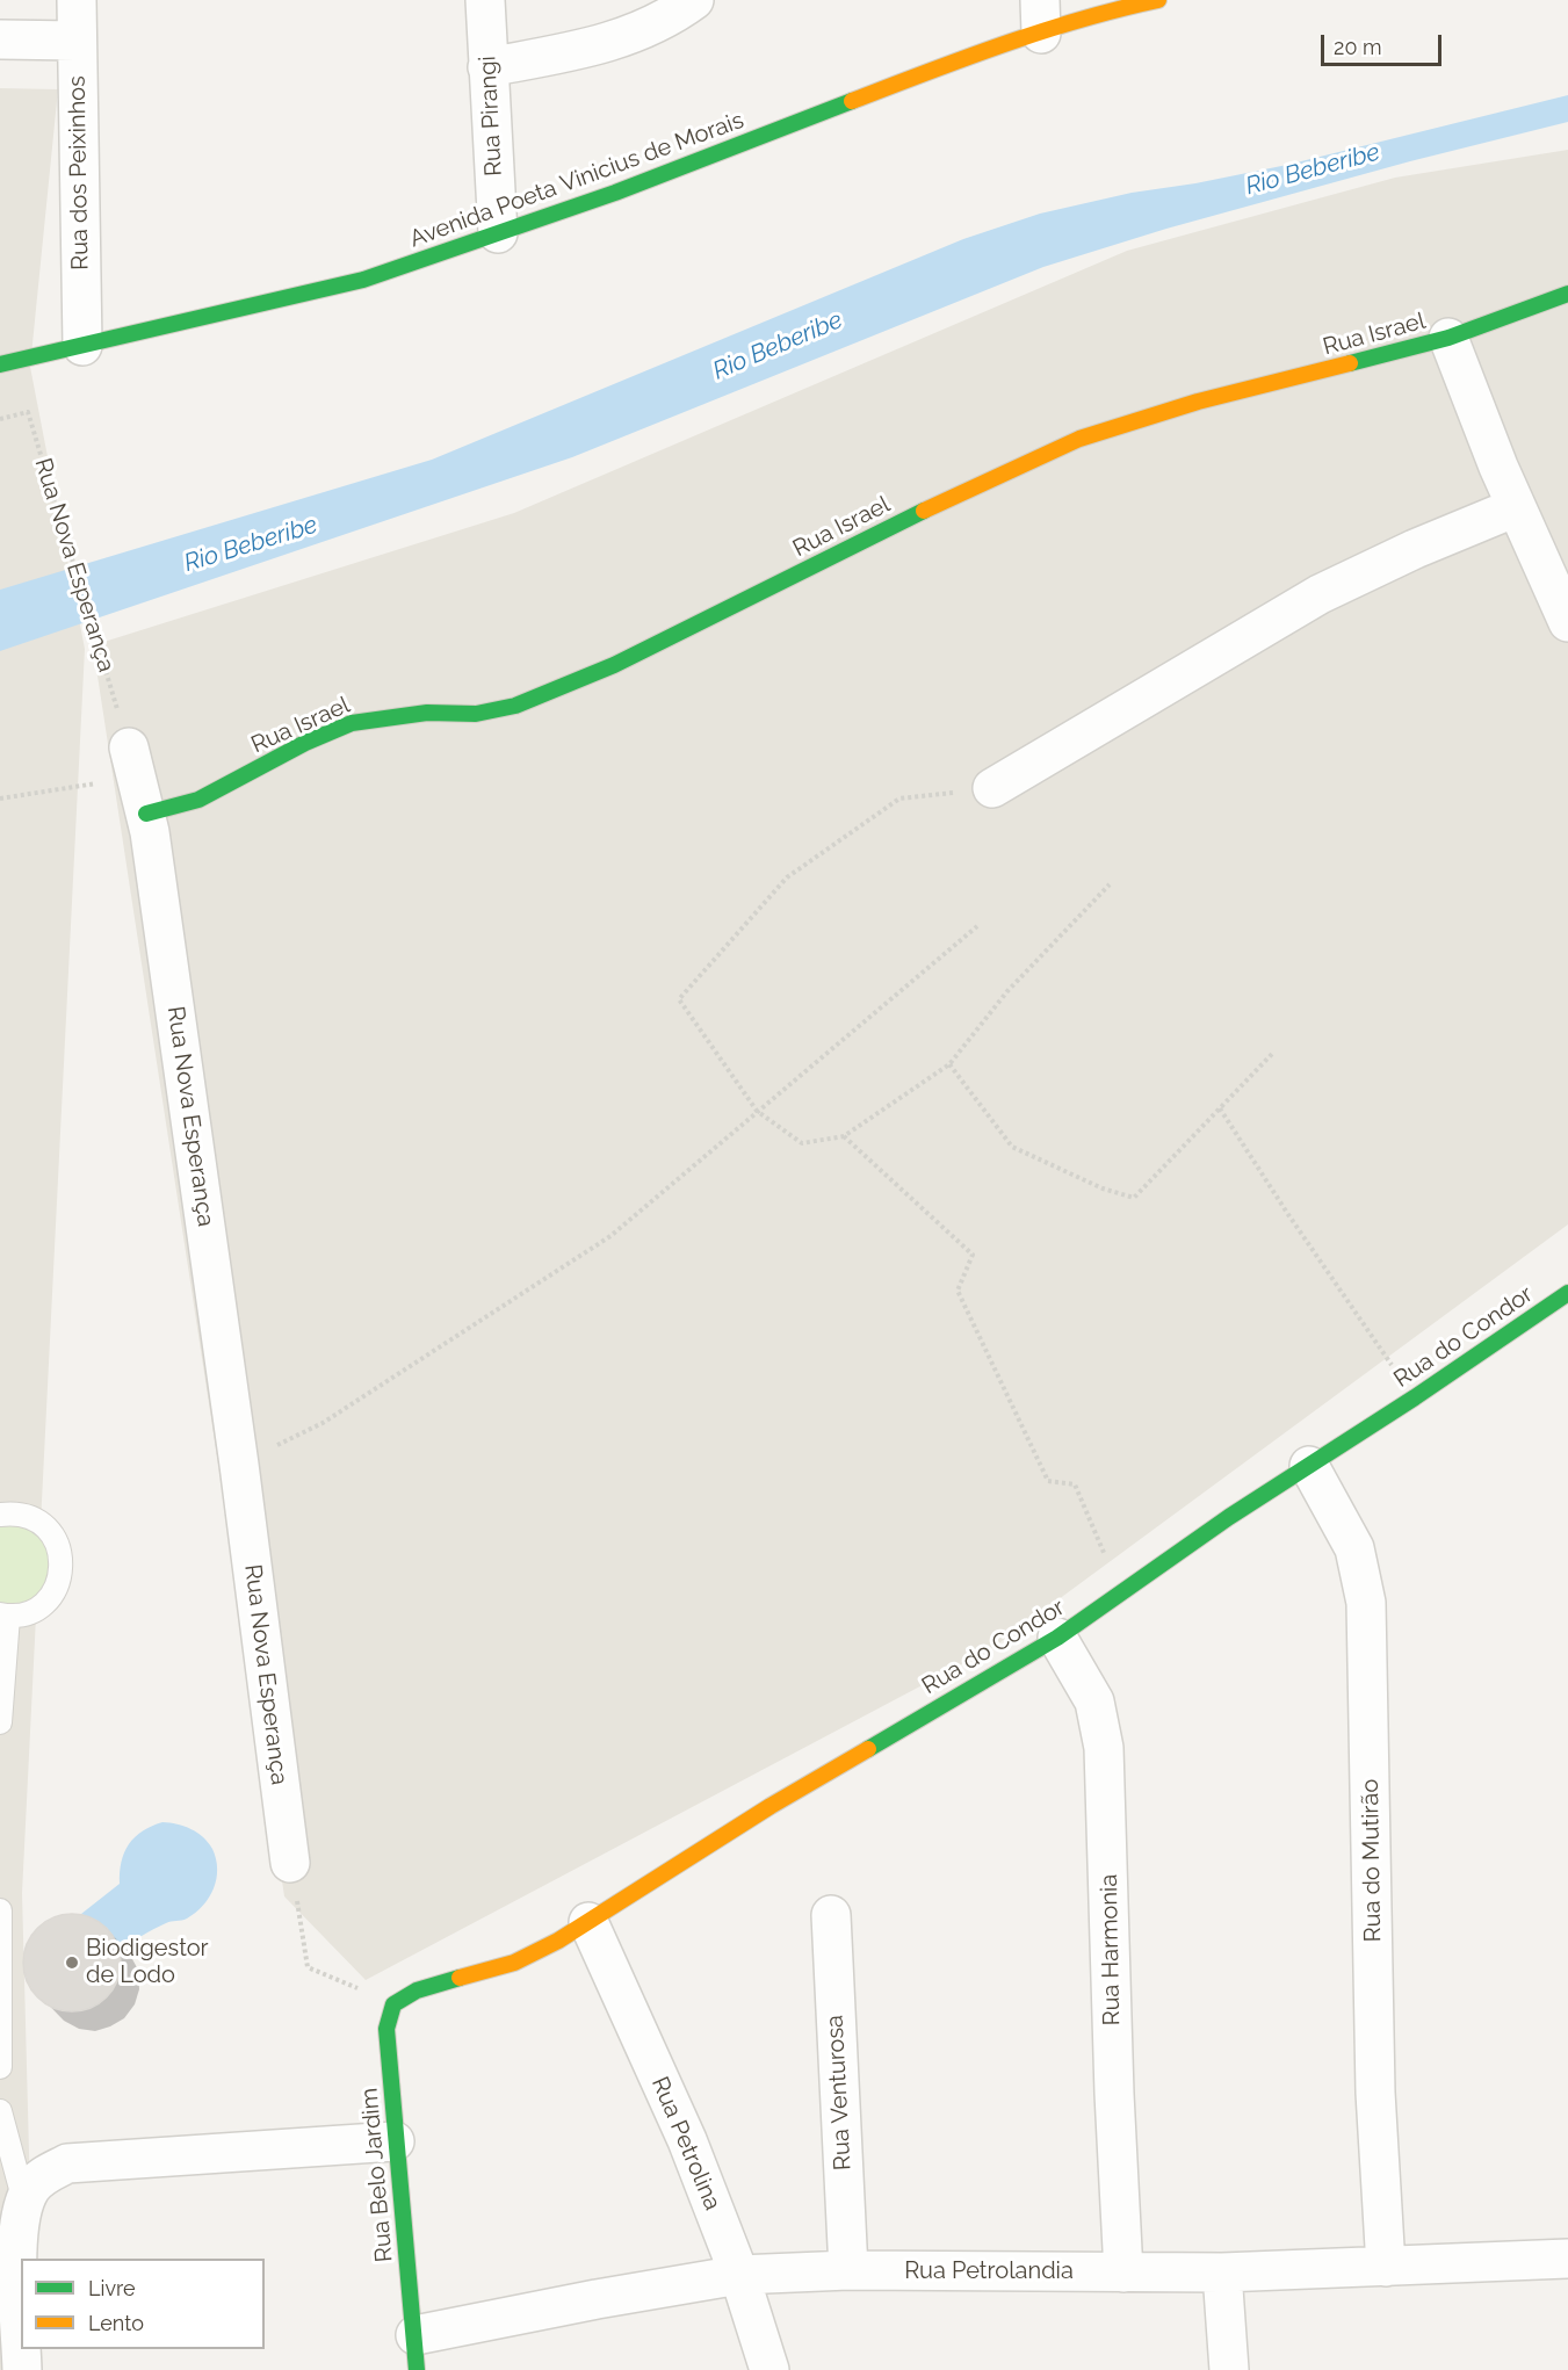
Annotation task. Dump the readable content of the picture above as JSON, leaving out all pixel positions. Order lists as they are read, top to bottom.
{
  "streets": {
    "street": [
      "Rua Pirangi",
      "Rua dos Peixinhos",
      "Avenida Poeta Vinicius de Morais",
      "Rua Israel",
      "Rua Nova Esperança",
      "Rua do Condor",
      "Rua do Mutirão",
      "Rua Harmonia",
      "Rua Venturosa",
      "Rua Petrolina",
      "Rua Belo Jardim",
      "Rua Petrolandia"
    ]
  },
  "crossings": [
    ["Rua Pirangi", "Avenida Poeta Vinicius de Morais"],
    ["Rua dos Peixinhos", "Avenida Poeta Vinicius de Morais"],
    ["Rua Israel", "Rua Nova Esperança"],
    ["Rua do Condor", "Rua do Mutirão"],
    ["Rua do Condor", "Rua Harmonia"],
    ["Rua do Condor", "Rua Petrolina"],
    ["Rua do Condor", "Rua Belo Jardim"],
    ["Rua do Mutirão", "Rua Petrolandia"],
    ["Rua Harmonia", "Rua Petrolandia"],
    ["Rua Venturosa", "Rua Petrolandia"],
    ["Rua Petrolina", "Rua Petrolandia"],
    ["Rua Belo Jardim", "Rua Petrolandia"]
  ],
  "water": ["Rio Beberibe"],
  "places": ["Biodigestor de Lodo"],
  "legend": ["Livre", "Lento"],
  "scale_bar": "20 m"
}
